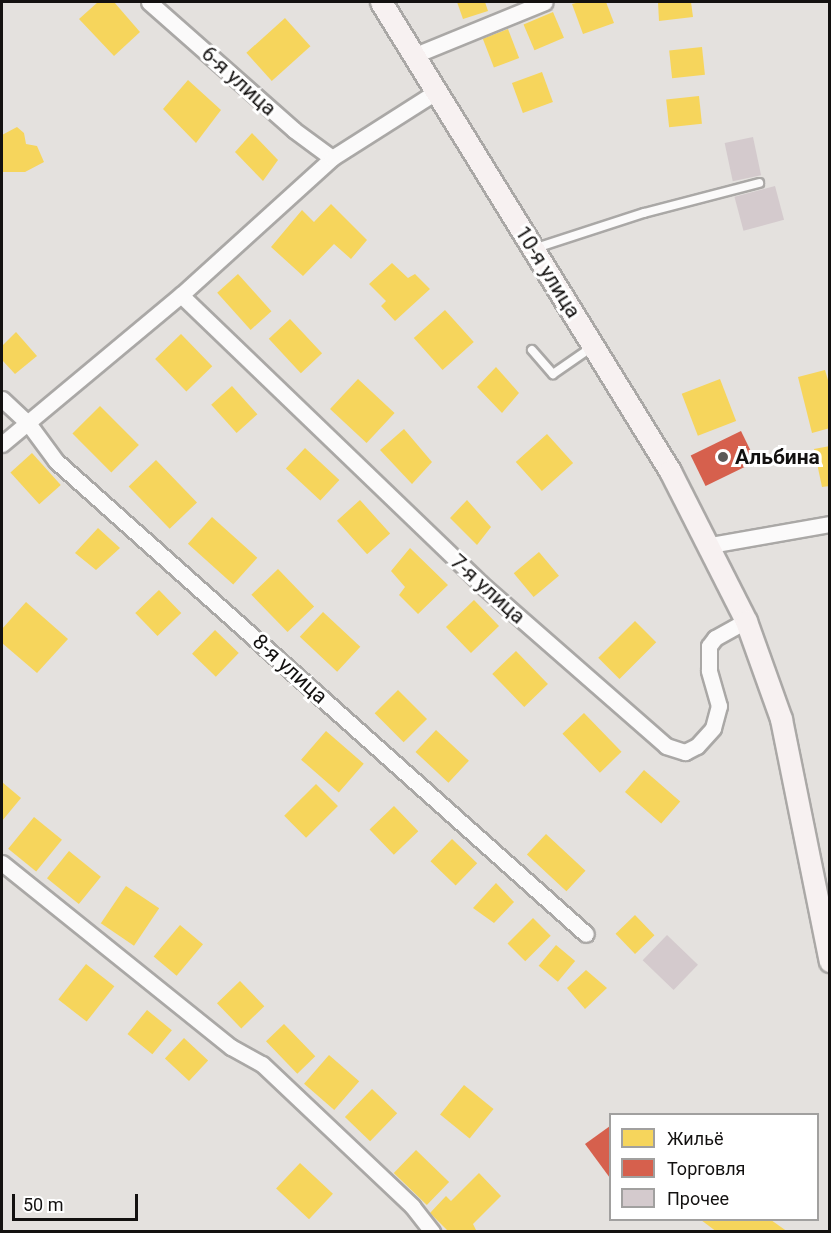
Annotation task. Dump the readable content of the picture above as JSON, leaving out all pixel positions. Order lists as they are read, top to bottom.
{
  "streets": {
    "street": [
      "6-я улица",
      "10-я улица",
      "7-я улица",
      "8-я улица"
    ]
  },
  "crossings": [
    ["10-я улица", "7-я улица"]
  ],
  "places": ["Альбина"],
  "legend": ["Жильё", "Торговля", "Прочее"],
  "scale_bar": "50 m"
}
